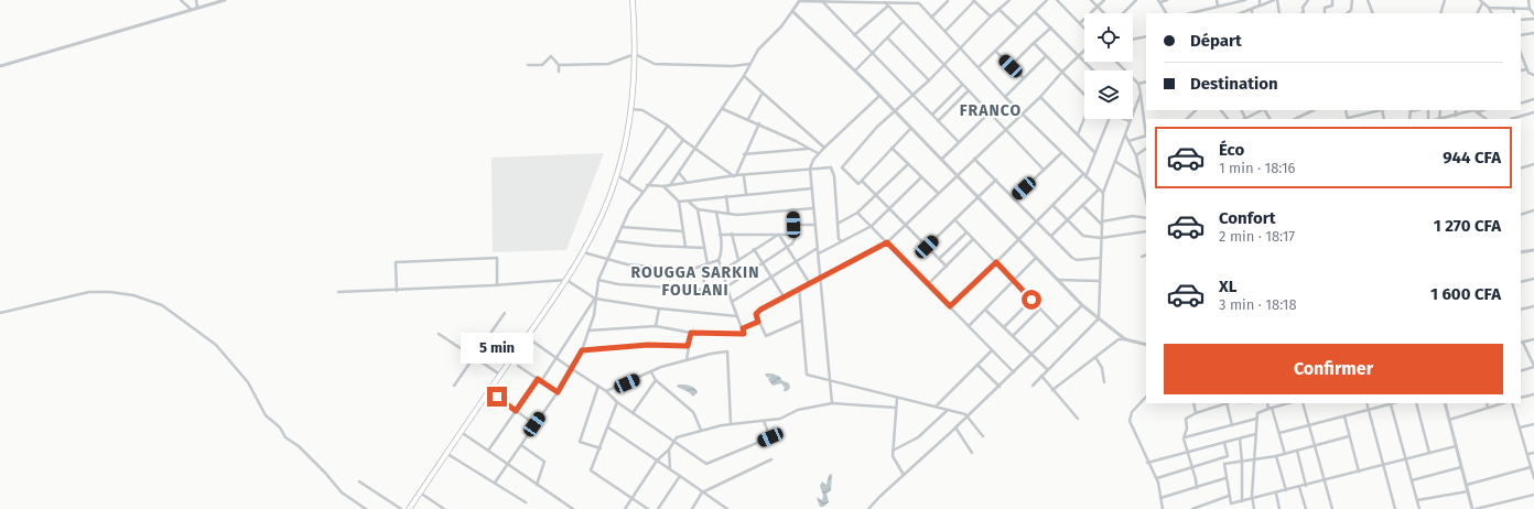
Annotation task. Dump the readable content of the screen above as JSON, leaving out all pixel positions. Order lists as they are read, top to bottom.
{
  "districts": ["FRANCO", "ROUGGA SARKIN FOULANI"],
  "page": {
    "banner": ["Départ", "Destination"],
    "list": [
      {
        "name": "Éco",
        "note": "1 min · 18:16",
        "value": "944 CFA"
      },
      {
        "name": "Confort",
        "note": "2 min · 18:17",
        "value": "1 270 CFA"
      },
      {
        "name": "XL",
        "note": "3 min · 18:18",
        "value": "1 600 CFA"
      }
    ],
    "bubble": "5 min",
    "buttons": "Confirmer"
  }
}
